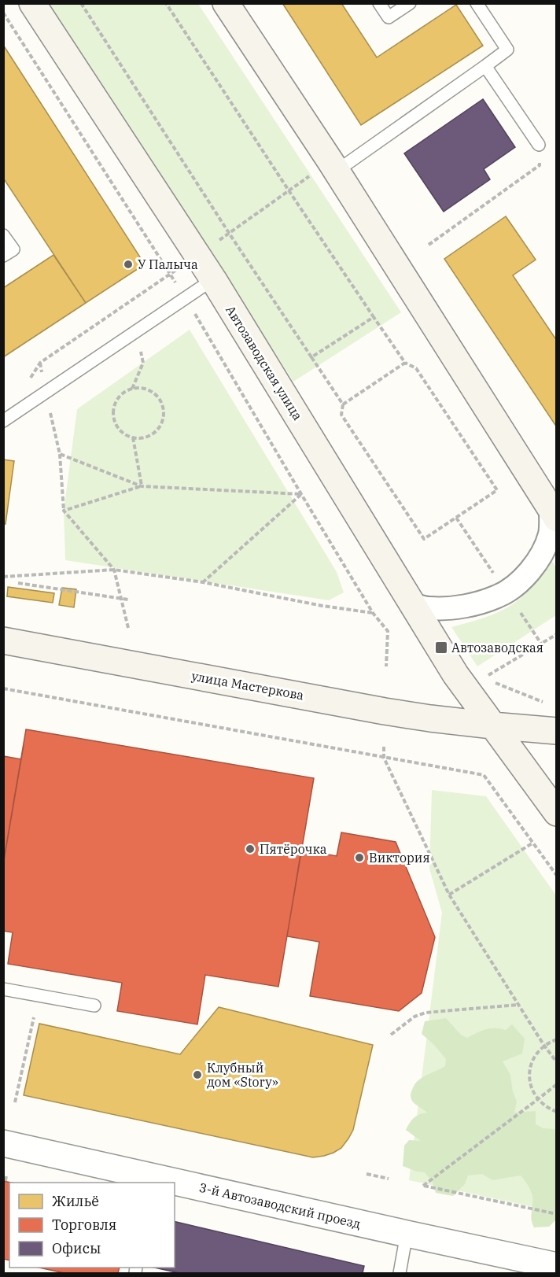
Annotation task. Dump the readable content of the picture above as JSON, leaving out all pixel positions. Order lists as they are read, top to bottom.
{
  "streets": {
    "main road": ["Автозаводская улица", "улица Мастеркова"],
    "street": ["3-й Автозаводский проезд"]
  },
  "crossings": [
    ["Автозаводская улица", "улица Мастеркова"]
  ],
  "places": {
    "other": [
      "У Палыча",
      "Пятёрочка",
      "Виктория",
      "Клубный дом «Story»"
    ],
    "transit": ["Автозаводская"]
  },
  "legend": ["Жильё", "Торговля", "Офисы"]
}
